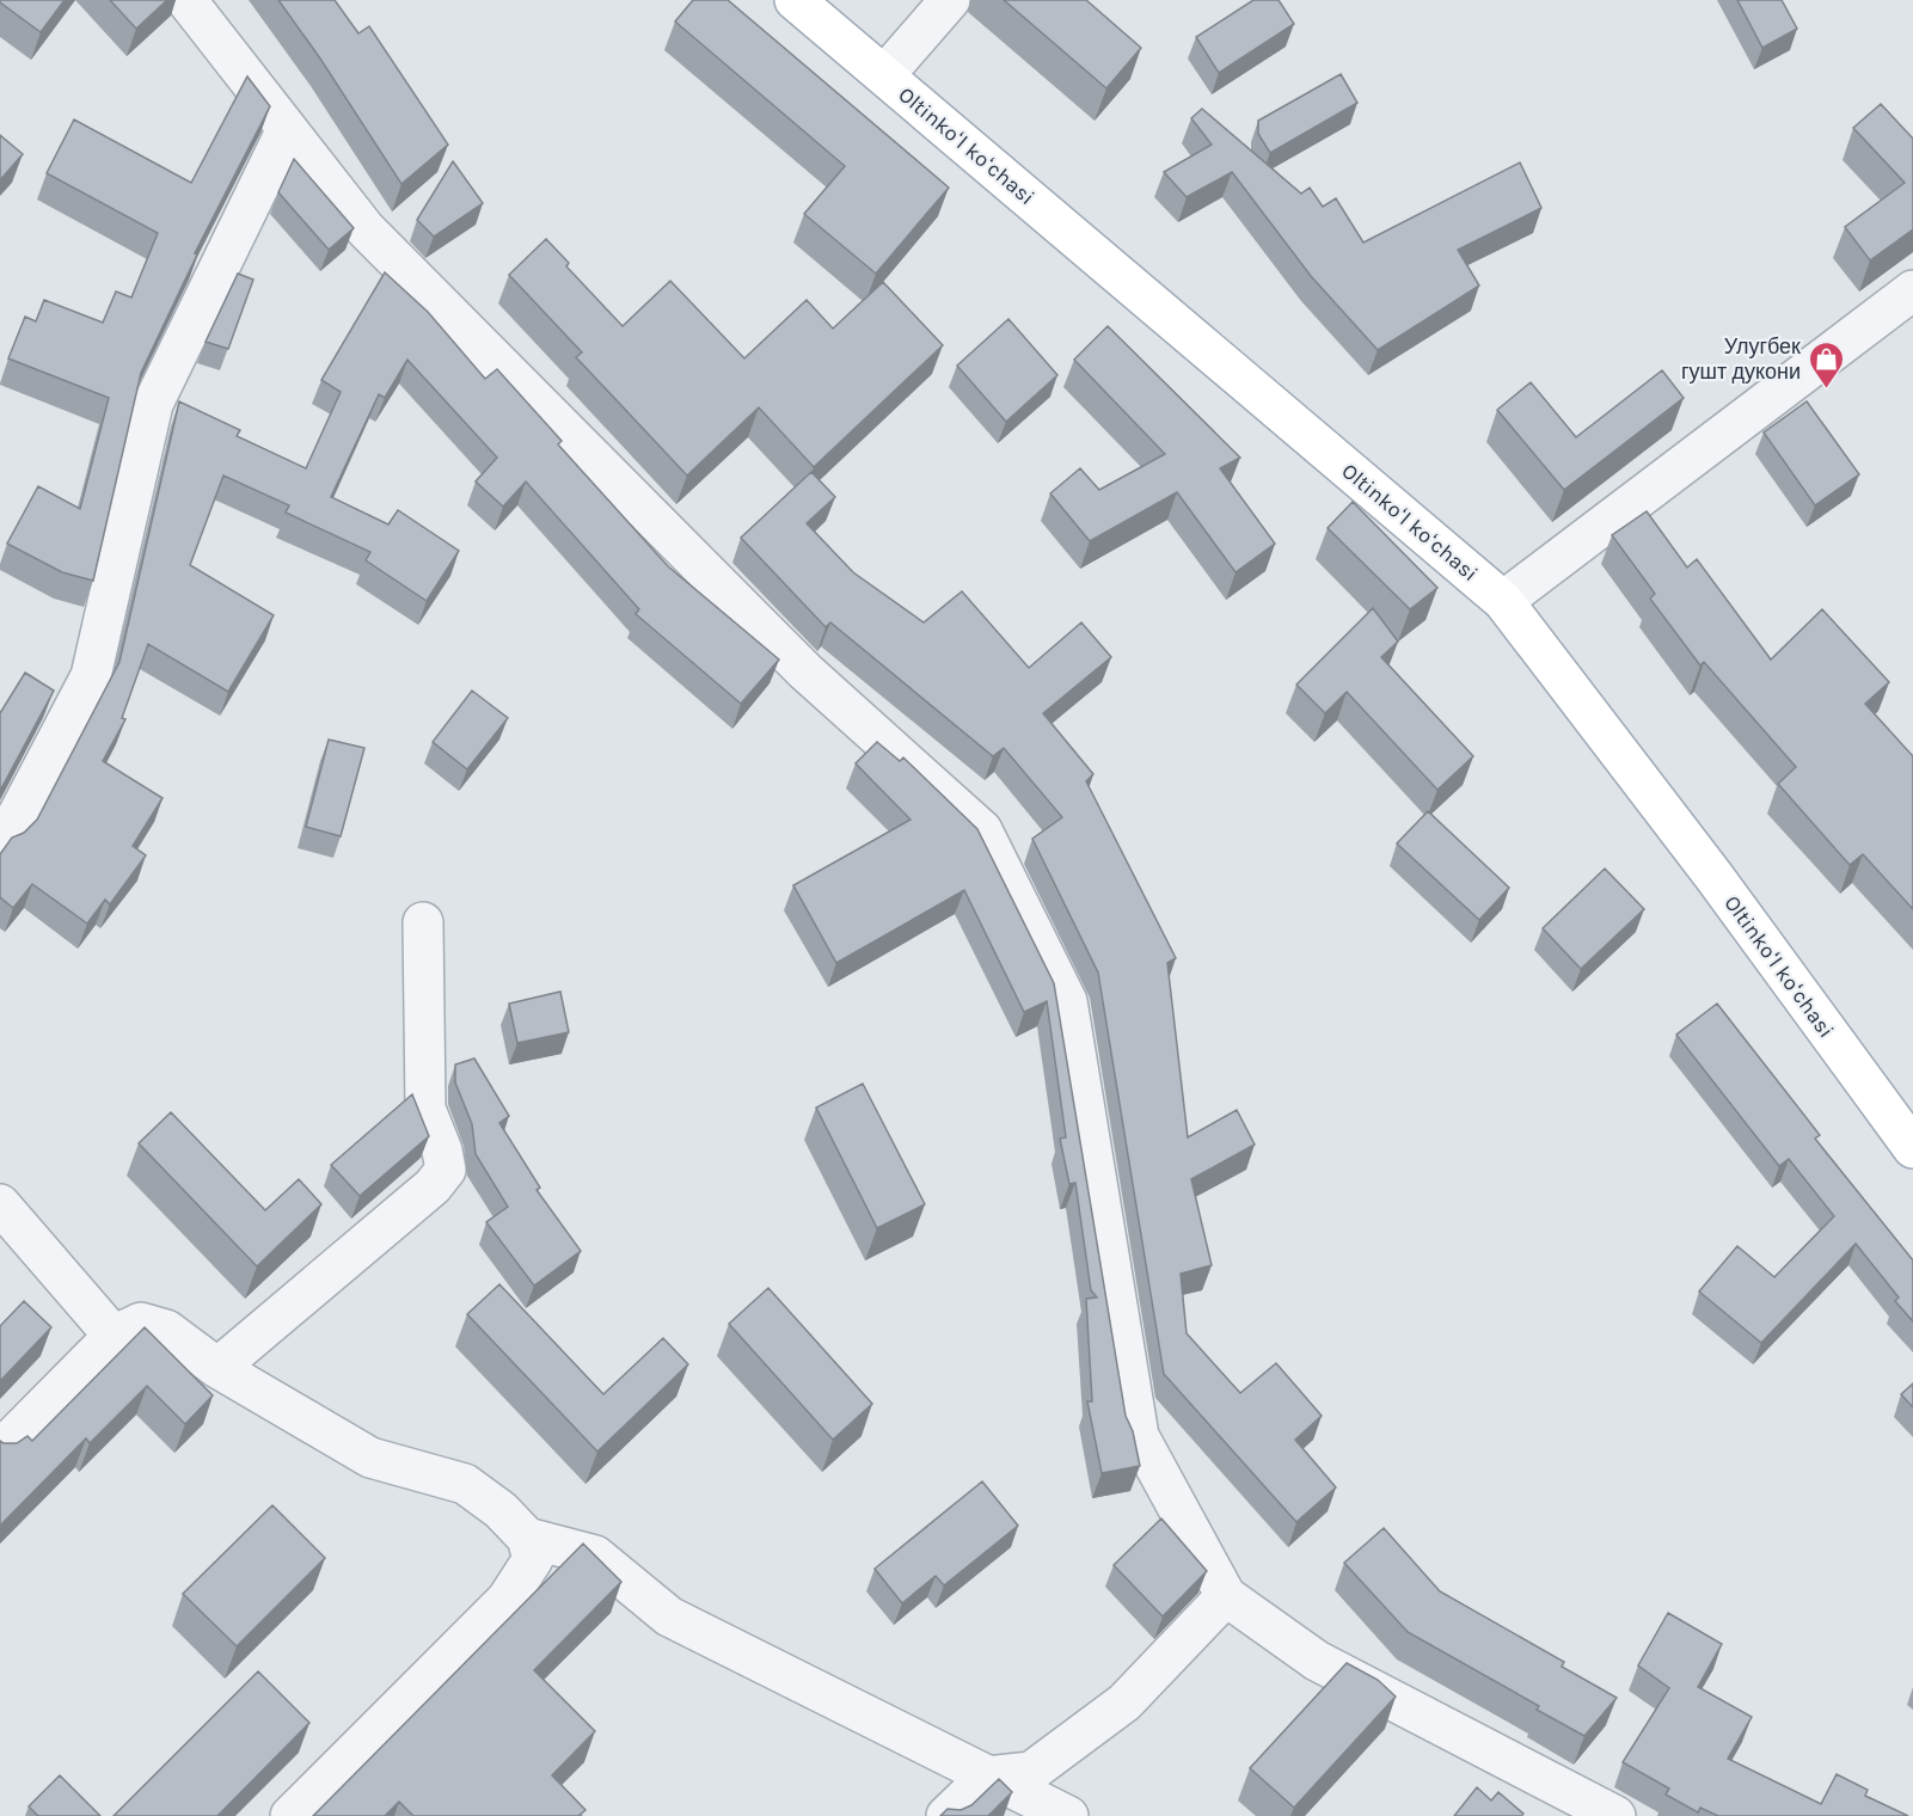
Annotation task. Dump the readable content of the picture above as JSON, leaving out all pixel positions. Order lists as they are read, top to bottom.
{
  "streets": {
    "main road": ["Oltinkoʻl koʻchasi"]
  },
  "places": {
    "shop": ["Улугбек гушт дукони"]
  }
}
